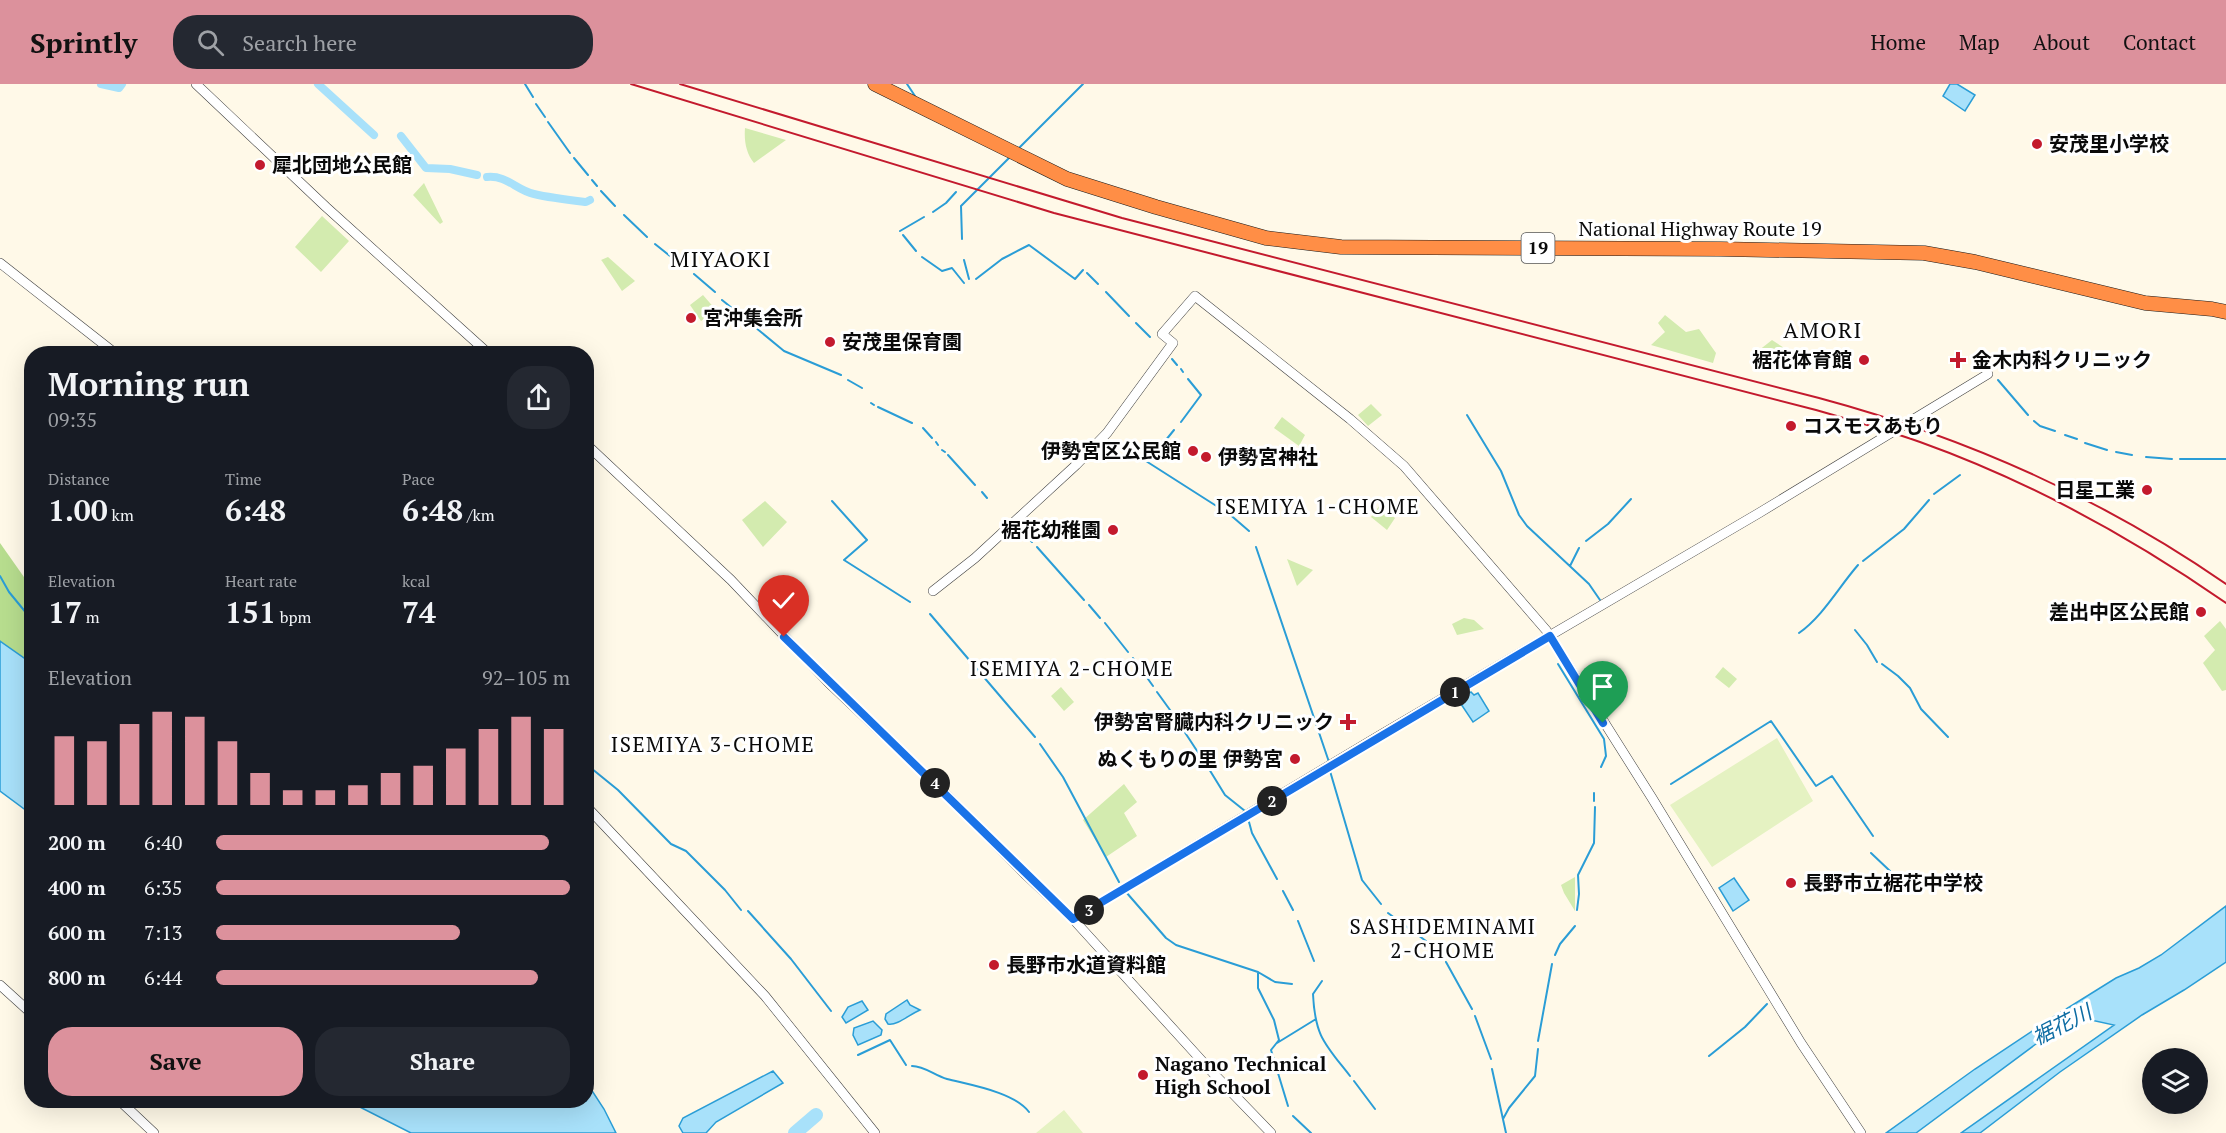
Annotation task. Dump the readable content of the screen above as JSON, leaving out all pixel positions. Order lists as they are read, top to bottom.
{
  "streets": {
    "highway": ["National Highway Route 19", "19"]
  },
  "districts": [
    "MIYAOKI",
    "AMORI",
    "ISEMIYA 1-CHOME",
    "ISEMIYA 2-CHOME",
    "ISEMIYA 3-CHOME",
    "SASHIDEMINAMI 2-CHOME"
  ],
  "water": ["裾花川"],
  "places": {
    "other": [
      "安茂里小学校",
      "犀北団地公民館",
      "宮沖集会所",
      "安茂里保育園",
      "裾花体育館",
      "コスモスあもり",
      "伊勢宮区公民館",
      "伊勢宮神社",
      "日星工業",
      "裾花幼稚園",
      "差出中区公民館",
      "ぬくもりの里 伊勢宮",
      "長野市立裾花中学校",
      "長野市水道資料館",
      "Nagano Technical High School"
    ],
    "health": ["金木内科クリニック", "伊勢宮腎臓内科クリニック"]
  },
  "page": {
    "header": "Sprintly",
    "search": "Search here",
    "nav": [
      "Home",
      "Map",
      "About",
      "Contact"
    ],
    "heading": ["Morning run", "09:35"],
    "stats": [
      ["Distance", "1.00 km"],
      ["Time", "6:48"],
      ["Pace", "6:48 /km"],
      ["Elevation", "17 m"],
      ["Heart rate", "151 bpm"],
      ["kcal", "74"]
    ],
    "chart": ["Elevation", "92–105 m"],
    "pins": [
      "1",
      "4",
      "2",
      "3"
    ],
    "list": [
      {
        "name": "200 m",
        "note": "6:40"
      },
      {
        "name": "400 m",
        "note": "6:35"
      },
      {
        "name": "600 m",
        "note": "7:13"
      },
      {
        "name": "800 m",
        "note": "6:44"
      }
    ],
    "buttons": ["Save", "Share"]
  }
}
